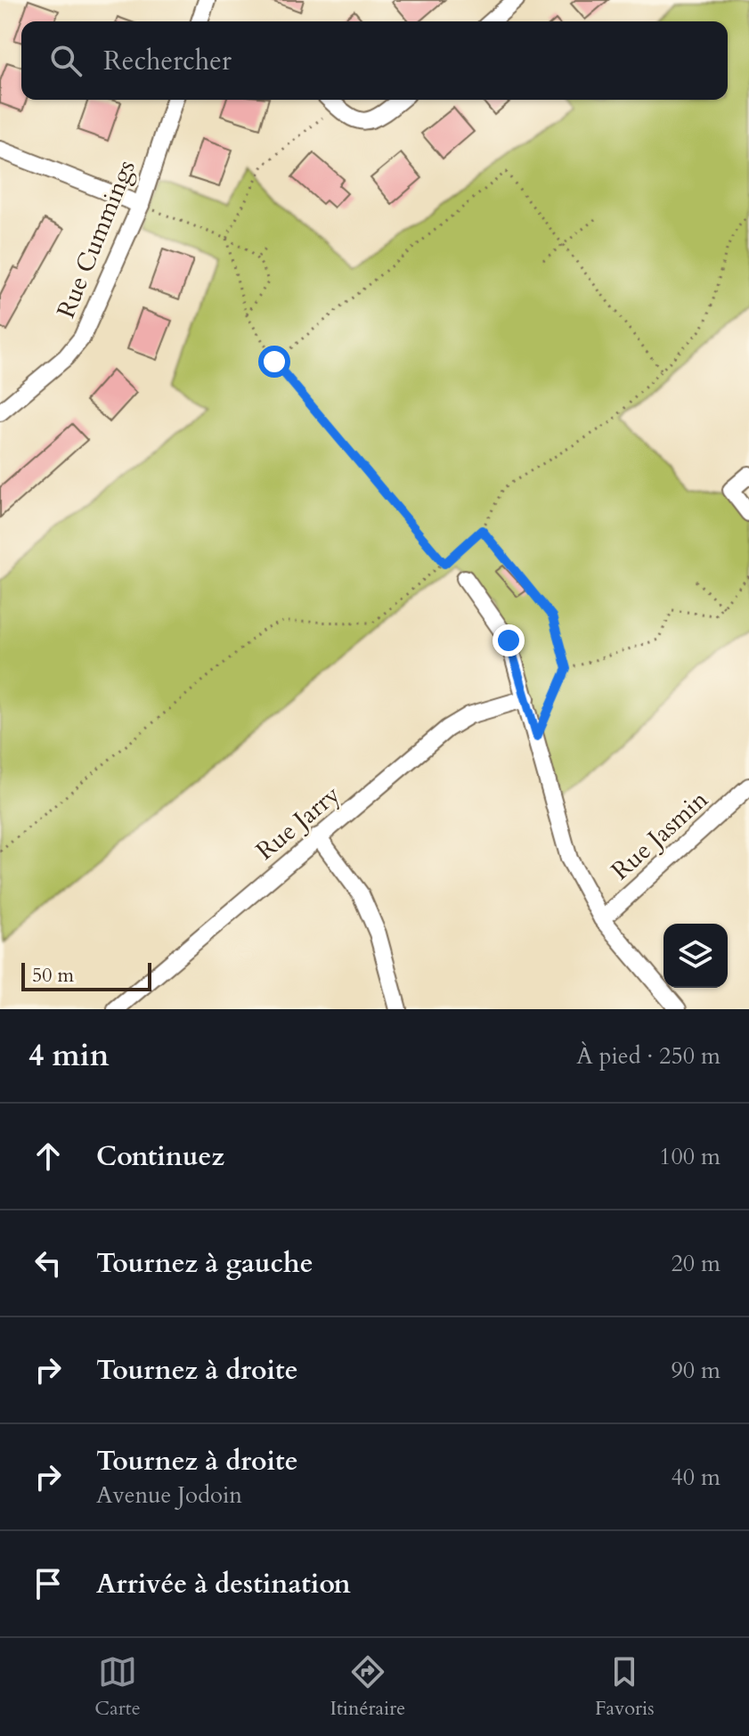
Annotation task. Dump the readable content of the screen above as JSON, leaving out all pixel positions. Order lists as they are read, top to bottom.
{
  "streets": {
    "street": ["Rue Cummings", "Rue Jarry", "Rue Jasmin"]
  },
  "scale_bar": "50 m",
  "page": {
    "search": "Rechercher",
    "scale": "50 m",
    "heading": ["4 min", "À pied · 250 m"],
    "list": [
      ["Continuez", "100 m"],
      ["Tournez à gauche", "20 m"],
      ["Tournez à droite", "90 m"],
      ["Tournez à droite", "Avenue Jodoin", "40 m"],
      "Arrivée à destination"
    ],
    "nav": ["Carte", "Itinéraire", "Favoris"]
  }
}
